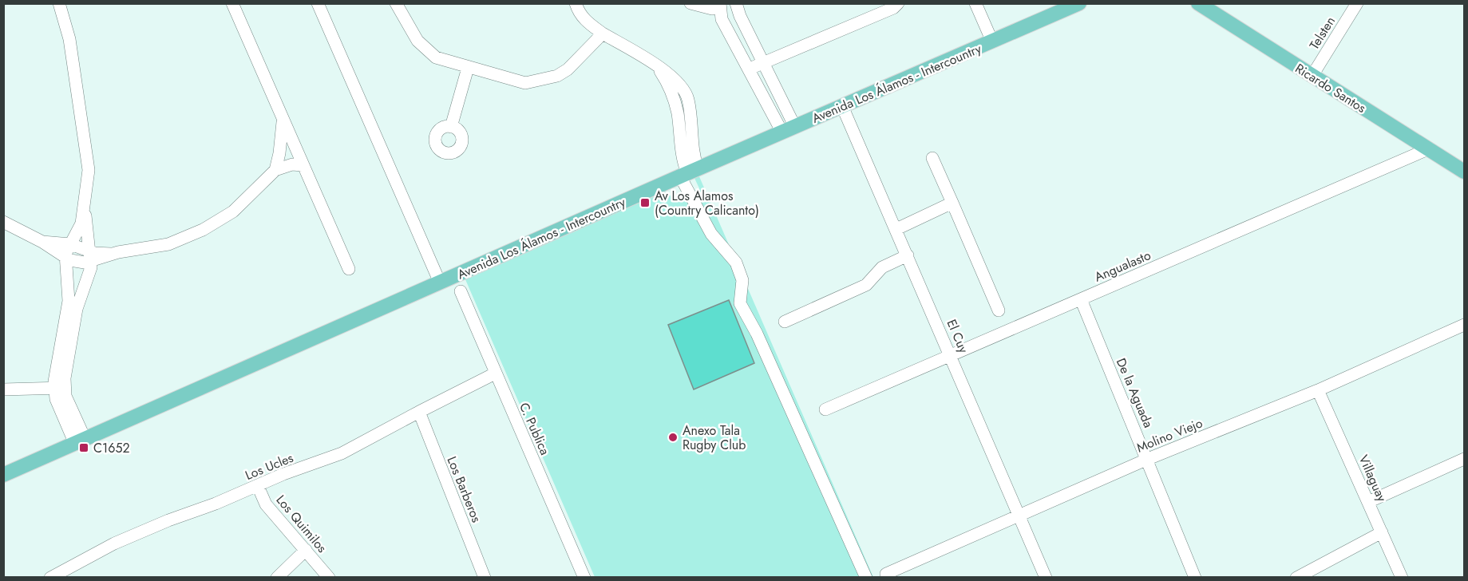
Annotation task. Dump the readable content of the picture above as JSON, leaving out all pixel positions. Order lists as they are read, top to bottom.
{
  "streets": {
    "main road": ["Avenida Los Álamos - Intercountry", "Ricardo Santos"],
    "street": [
      "Telsten",
      "Angualasto",
      "El Cuy",
      "De la Aguada",
      "C. Publica",
      "Molino Viejo",
      "Los Ucles",
      "Villaguay",
      "Los Barberos",
      "Los Quimilos"
    ]
  },
  "crossings": [
    ["Telsten", "Ricardo Santos"],
    ["Avenida Los Álamos - Intercountry", "El Cuy"],
    ["Ricardo Santos", "Angualasto"],
    ["Angualasto", "El Cuy"],
    ["Angualasto", "De la Aguada"],
    ["El Cuy", "Molino Viejo"],
    ["De la Aguada", "Molino Viejo"],
    ["C. Publica", "Los Ucles"],
    ["Molino Viejo", "Villaguay"],
    ["Los Ucles", "Los Barberos"],
    ["Los Ucles", "Los Quimilos"]
  ],
  "places": {
    "transit": ["Av Los Alamos (Country Calicanto)", "C1652"],
    "other": ["Anexo Tala Rugby Club"]
  }
}
